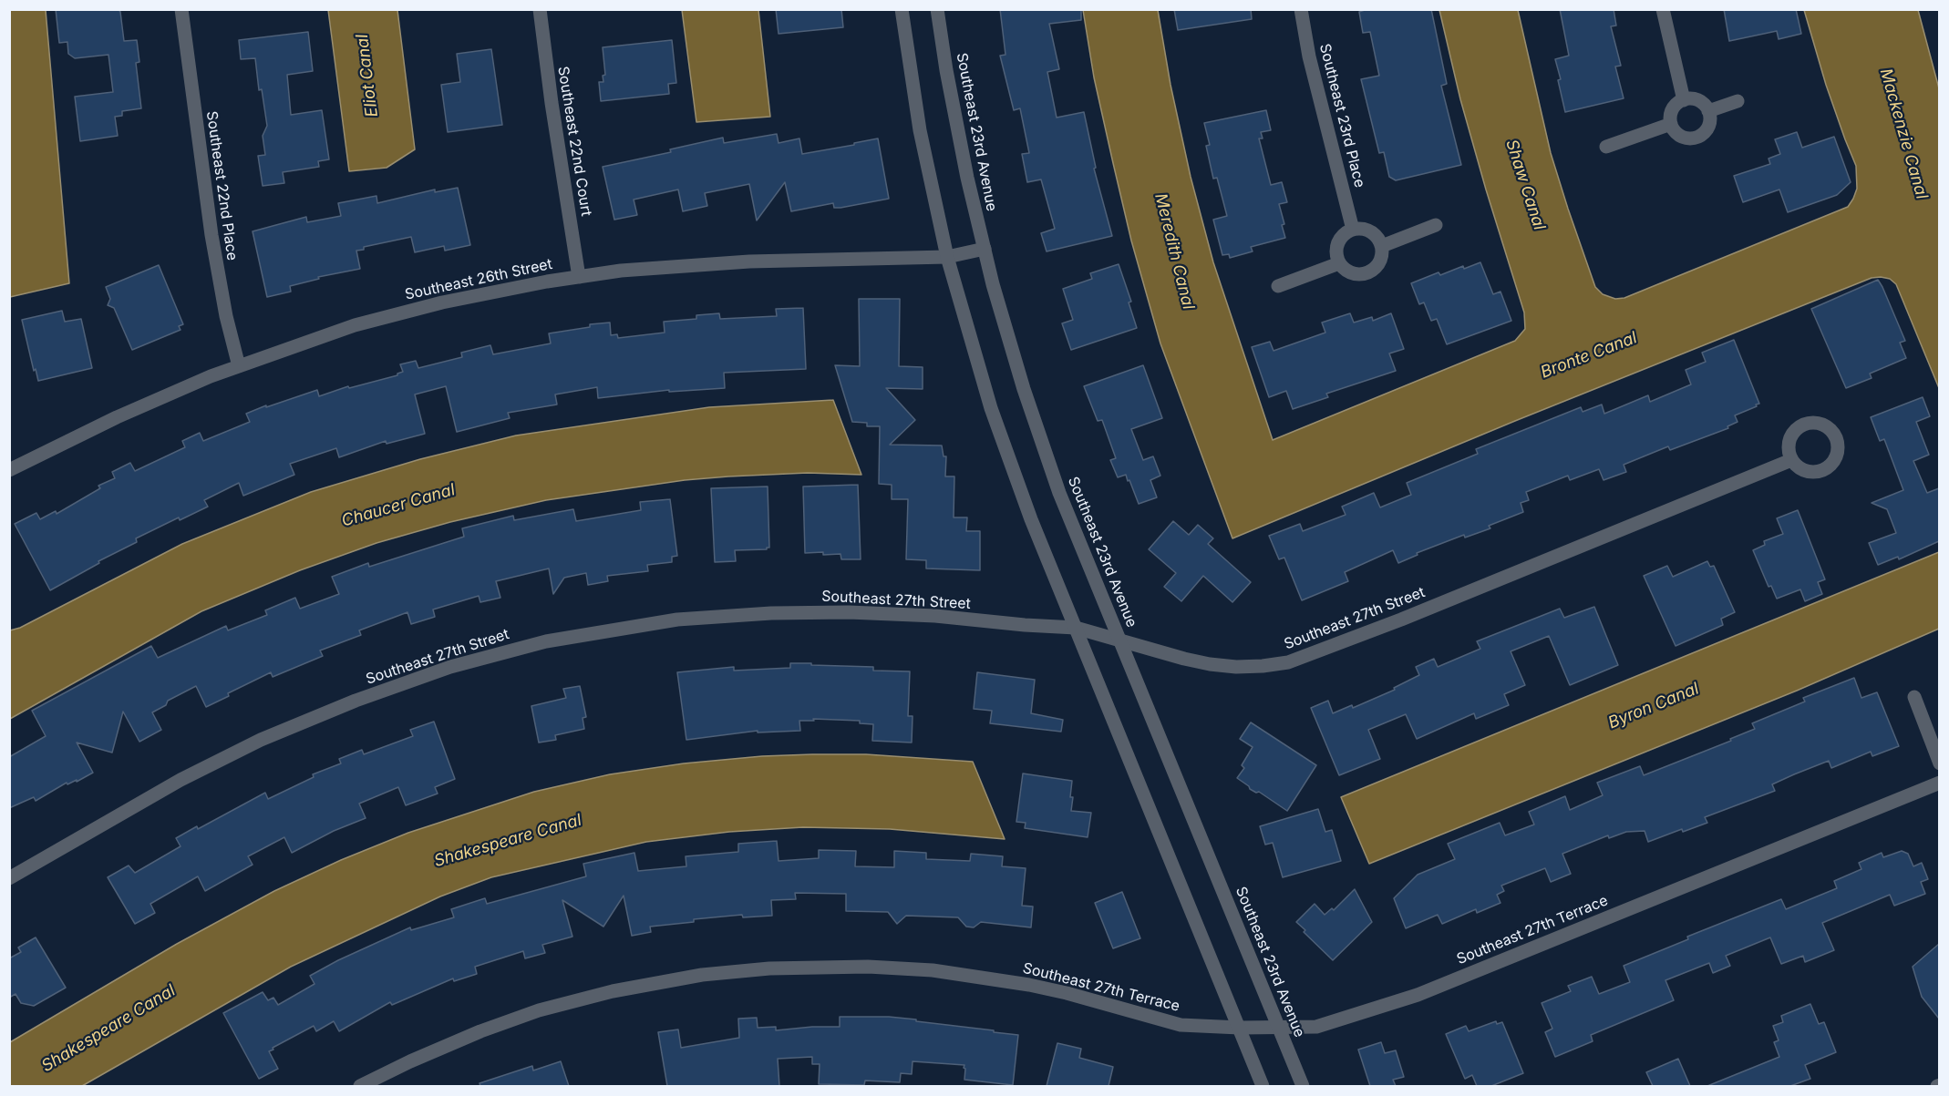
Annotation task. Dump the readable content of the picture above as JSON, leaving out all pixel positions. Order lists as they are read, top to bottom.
{
  "streets": {
    "street": [
      "Southeast 23rd Place",
      "Southeast 23rd Avenue",
      "Southeast 22nd Court",
      "Southeast 22nd Place",
      "Southeast 26th Street",
      "Southeast 27th Street",
      "Southeast 27th Terrace"
    ]
  },
  "crossings": [
    ["Southeast 23rd Avenue", "Southeast 26th Street"],
    ["Southeast 23rd Avenue", "Southeast 27th Street"],
    ["Southeast 23rd Avenue", "Southeast 27th Terrace"],
    ["Southeast 22nd Court", "Southeast 26th Street"],
    ["Southeast 22nd Place", "Southeast 26th Street"]
  ],
  "water": [
    "Eliot Canal",
    "Mackenzie Canal",
    "Shaw Canal",
    "Meredith Canal",
    "Bronte Canal",
    "Chaucer Canal",
    "Byron Canal",
    "Shakespeare Canal"
  ]
}
